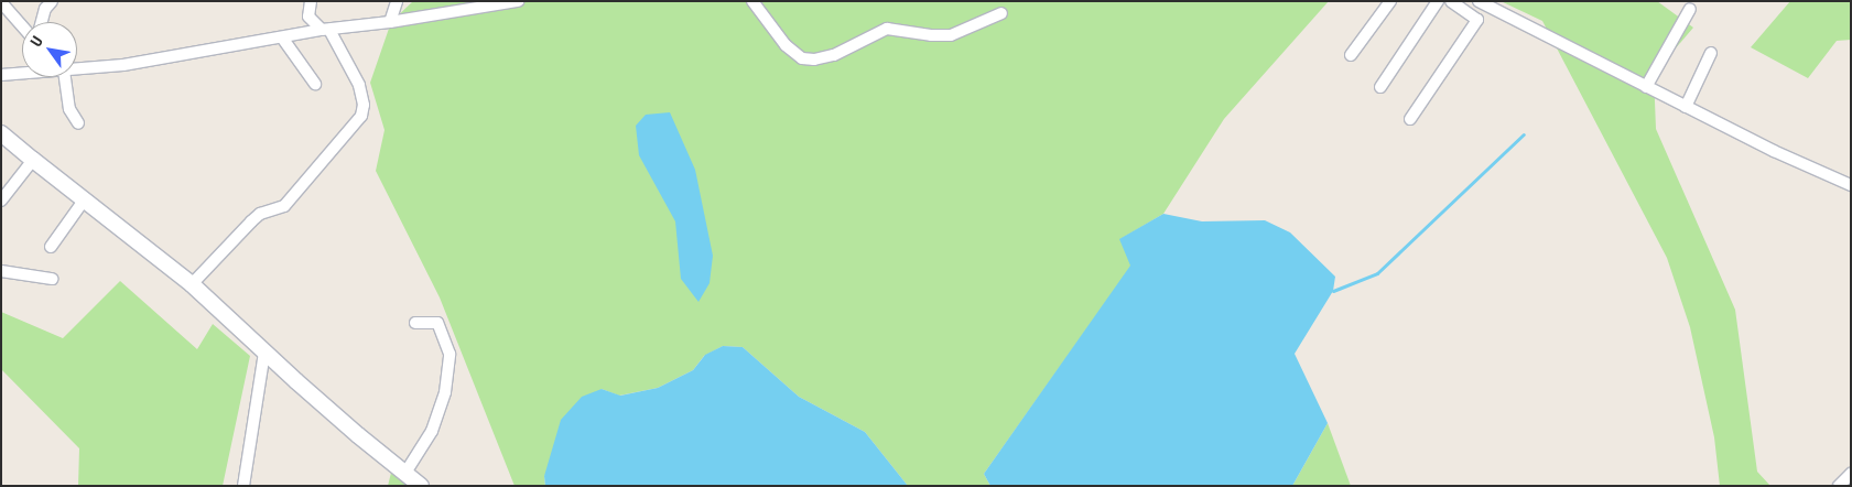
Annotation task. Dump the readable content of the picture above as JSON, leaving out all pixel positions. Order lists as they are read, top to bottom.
{
  "north": "top left"
}
